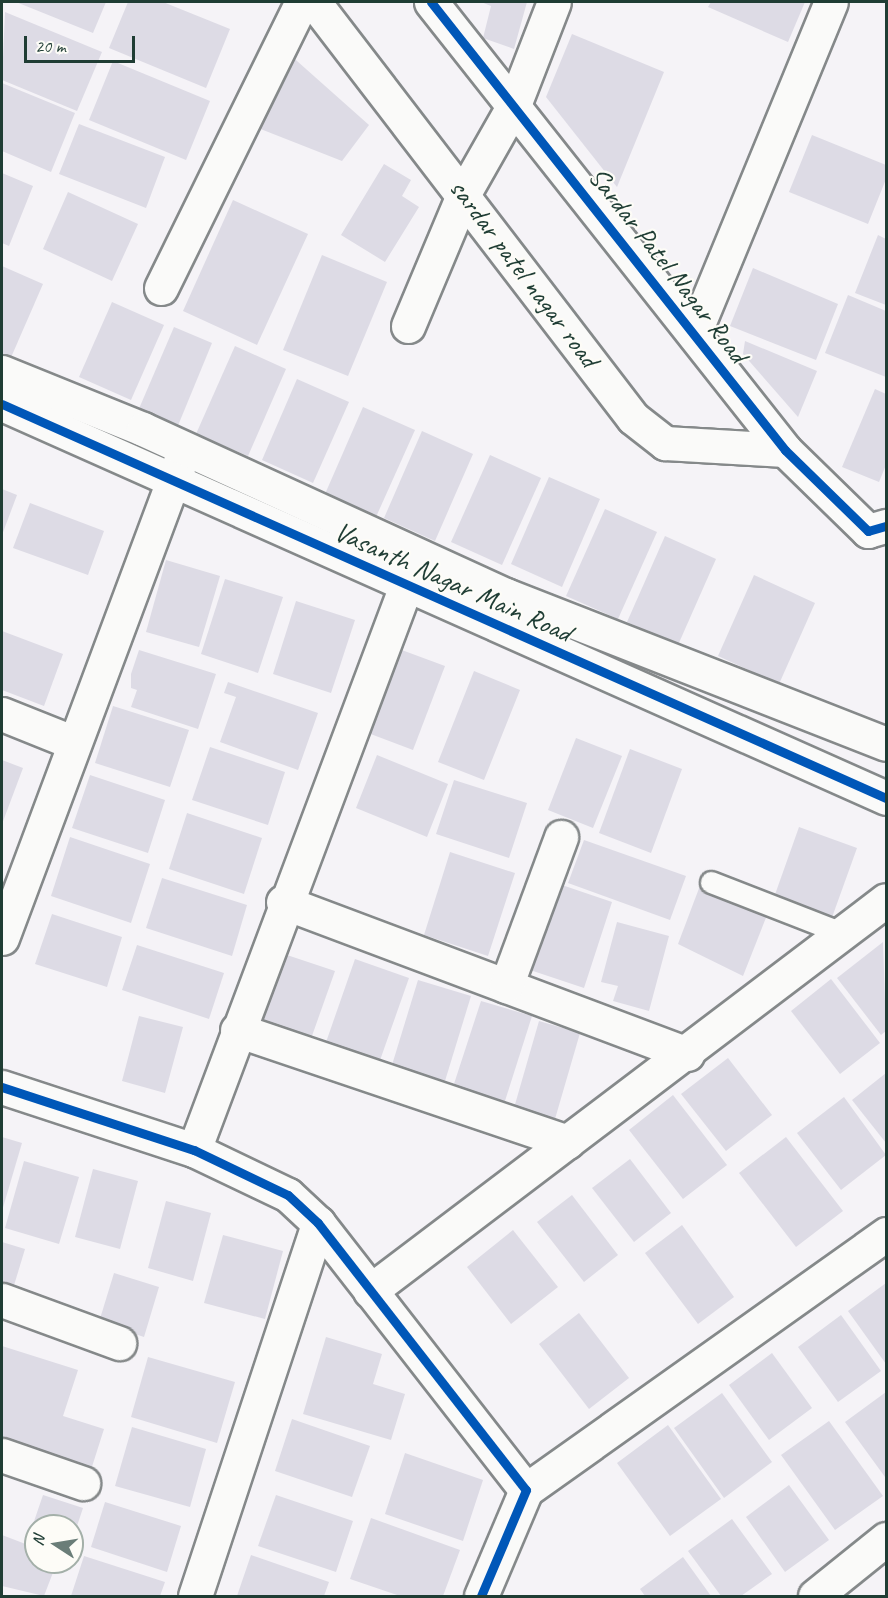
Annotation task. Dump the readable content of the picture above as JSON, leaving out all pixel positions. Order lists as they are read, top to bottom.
{
  "streets": {
    "street": ["Sardar Patel Nagar Road", "sardar patel nagar road", "Vasanth Nagar Main Road"]
  },
  "crossings": [
    ["Sardar Patel Nagar Road", "sardar patel nagar road"]
  ],
  "scale_bar": "20 m",
  "north": "left"
}
